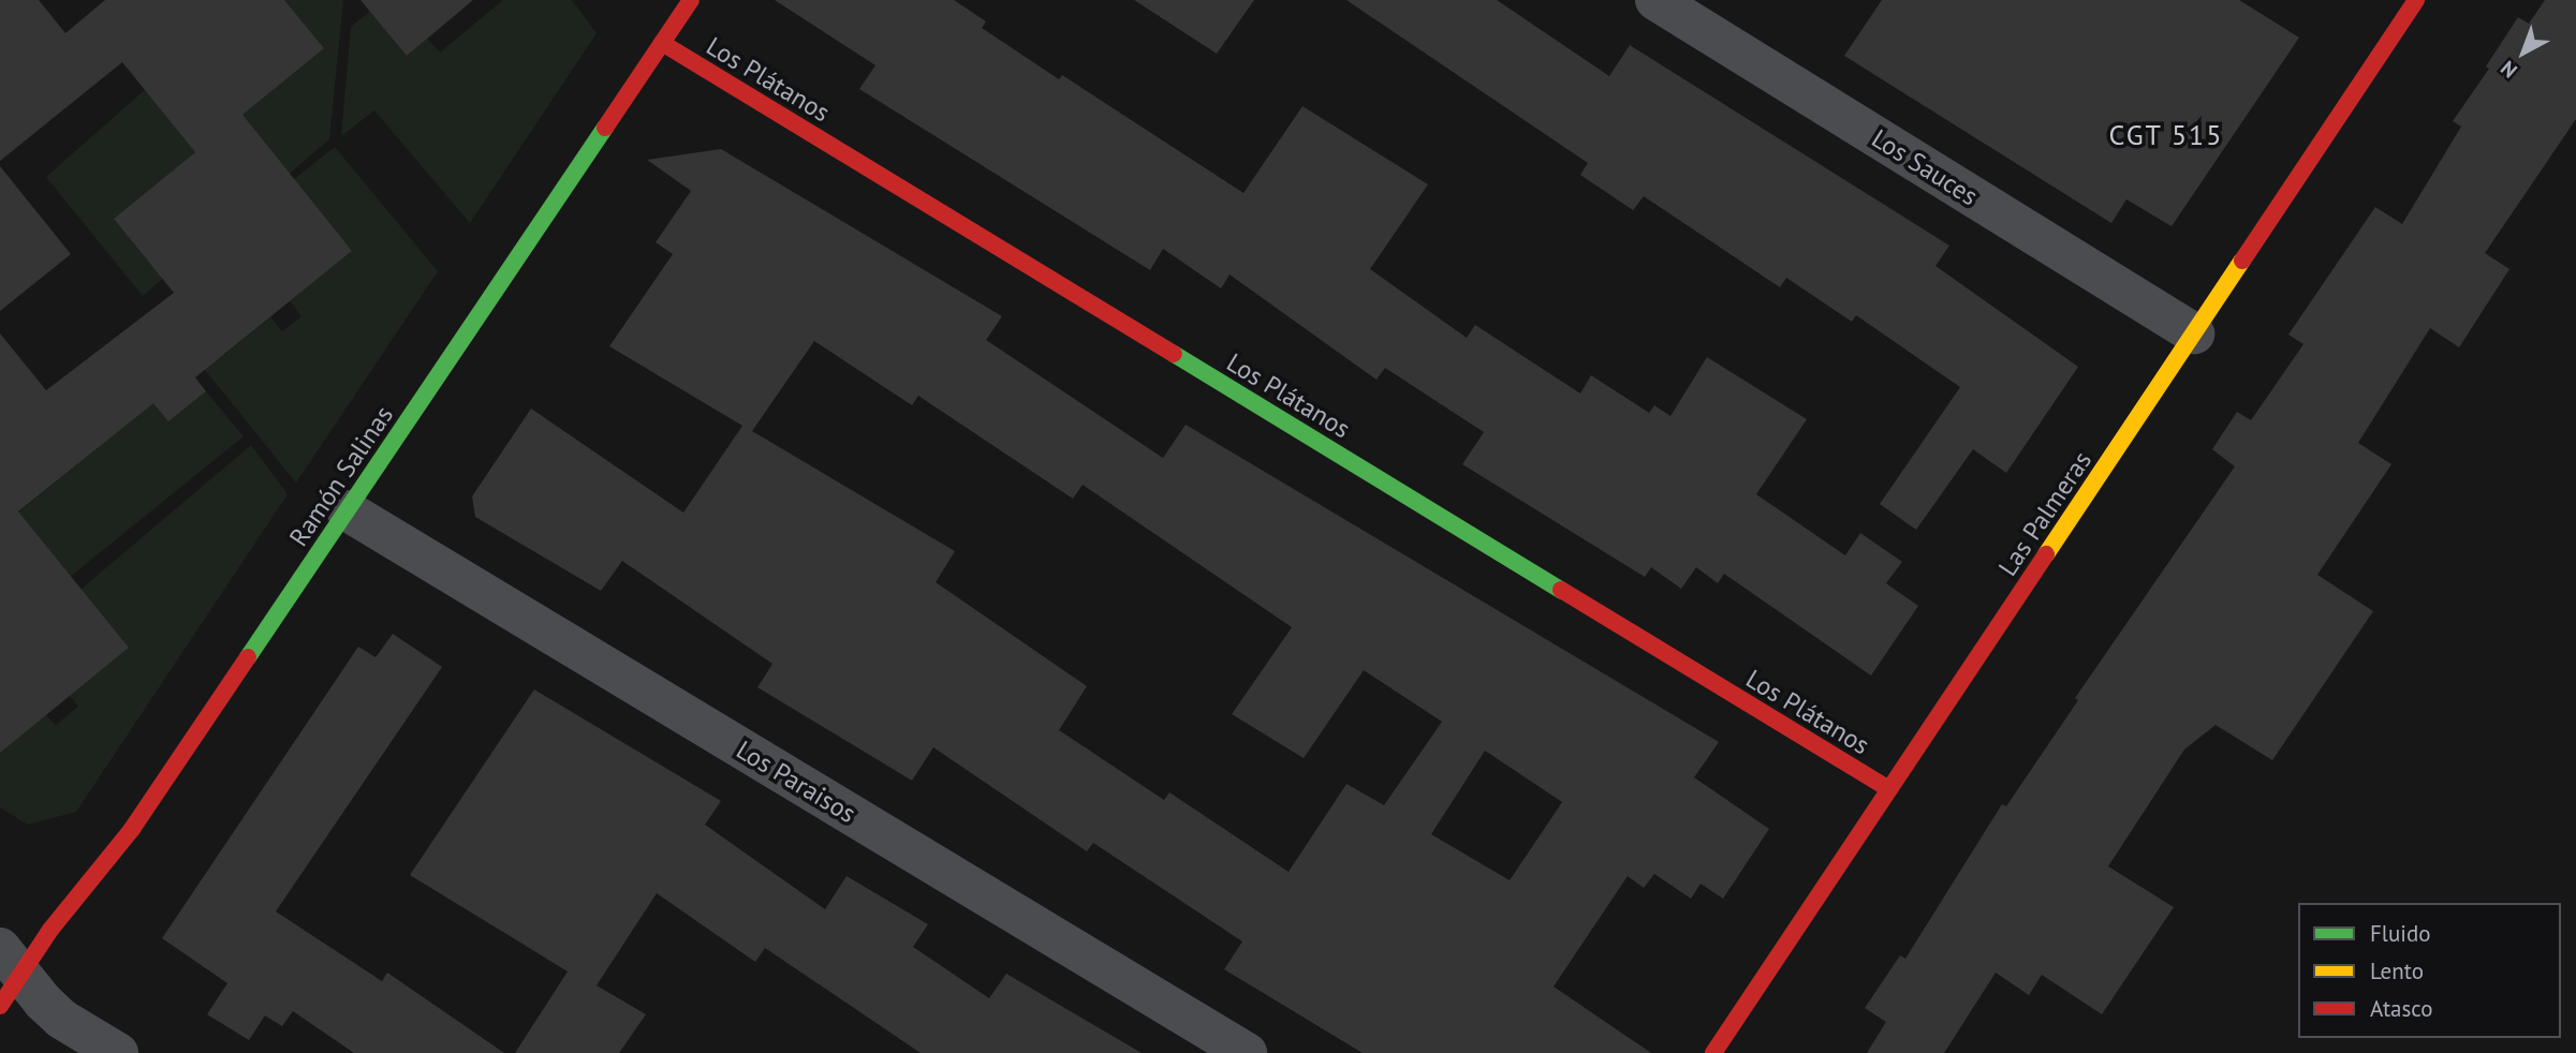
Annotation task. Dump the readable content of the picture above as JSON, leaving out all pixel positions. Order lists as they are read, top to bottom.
{
  "streets": {
    "street": [
      "Los Plátanos",
      "Los Sauces",
      "Ramón Salinas",
      "Las Palmeras",
      "Los Paraisos"
    ]
  },
  "crossings": [
    ["Los Plátanos", "Ramón Salinas"],
    ["Los Plátanos", "Las Palmeras"],
    ["Los Sauces", "Las Palmeras"],
    ["Ramón Salinas", "Los Paraisos"]
  ],
  "districts": ["CGT 515"],
  "legend": ["Fluido", "Lento", "Atasco"],
  "north": "bottom left"
}
